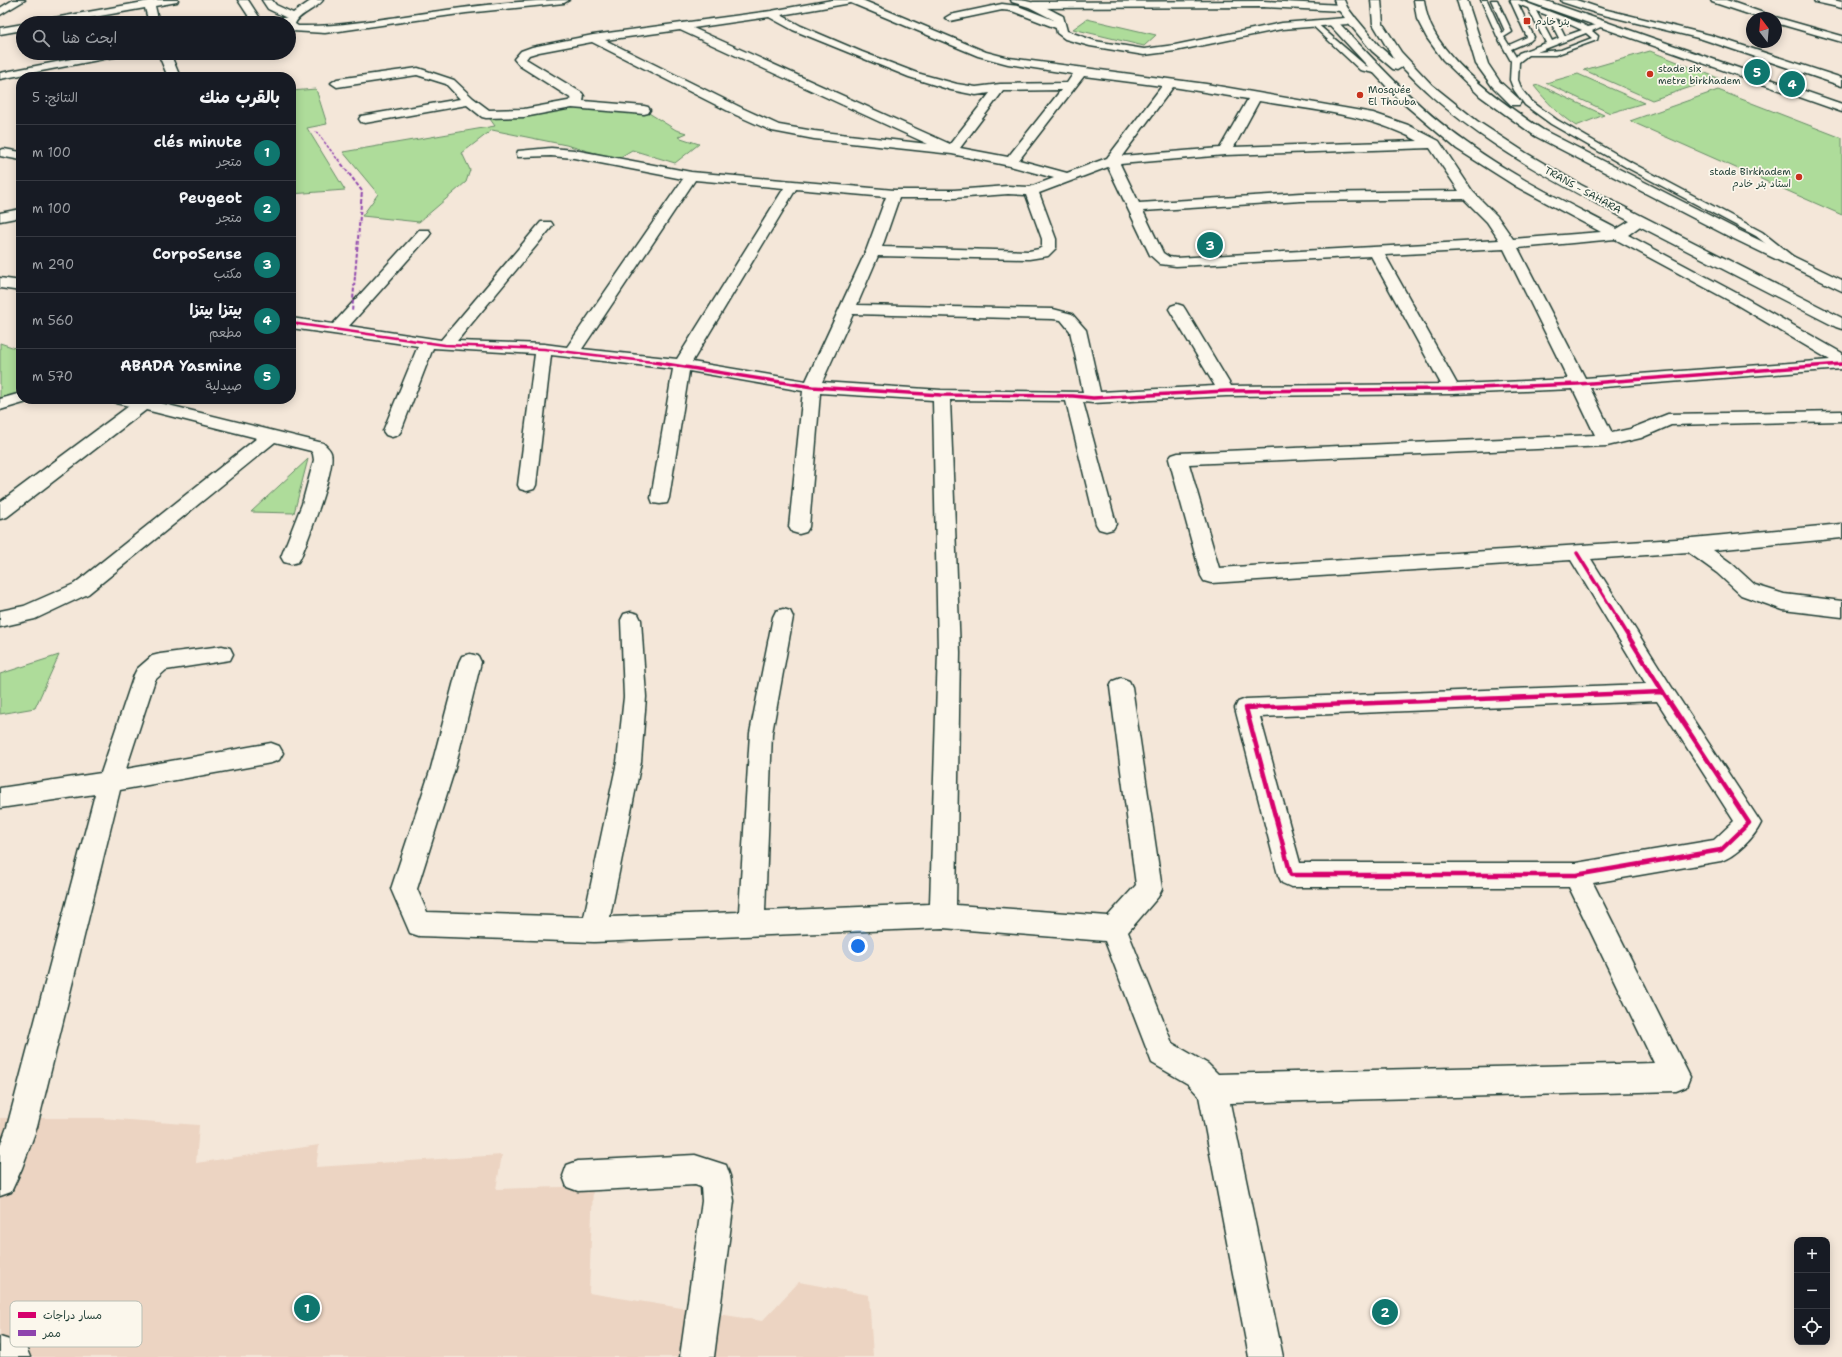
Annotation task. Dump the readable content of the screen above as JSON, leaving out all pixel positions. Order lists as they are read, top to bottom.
{
  "streets": {
    "main road": ["TRANS - SAHARA"]
  },
  "places": {
    "transit": ["بئر خادم"],
    "other": ["stade six metre birkhadem", "Mosquée El Thouba", "stade Birkhadem استاد بئر خادم"]
  },
  "legend": ["مسار دراجات", "ممر"],
  "north": "top",
  "page": {
    "search": "ابحث هنا",
    "pins": [
      "5",
      "4",
      "3",
      "1",
      "2"
    ],
    "heading": ["بالقرب منك", "النتائج: 5"],
    "list": [
      {
        "mark": "1",
        "name": "clés minute",
        "note": "متجر",
        "value": "100 m"
      },
      {
        "mark": "2",
        "name": "Peugeot",
        "note": "متجر",
        "value": "100 m"
      },
      {
        "mark": "3",
        "name": "CorpoSense",
        "note": "مكتب",
        "value": "290 m"
      },
      {
        "mark": "4",
        "name": "بيتزا بيتزا",
        "note": "مطعم",
        "value": "560 m"
      },
      {
        "mark": "5",
        "name": "ABADA Yasmine",
        "note": "صيدلية",
        "value": "570 m"
      }
    ],
    "map_buttons": ["+", "−"]
  }
}
